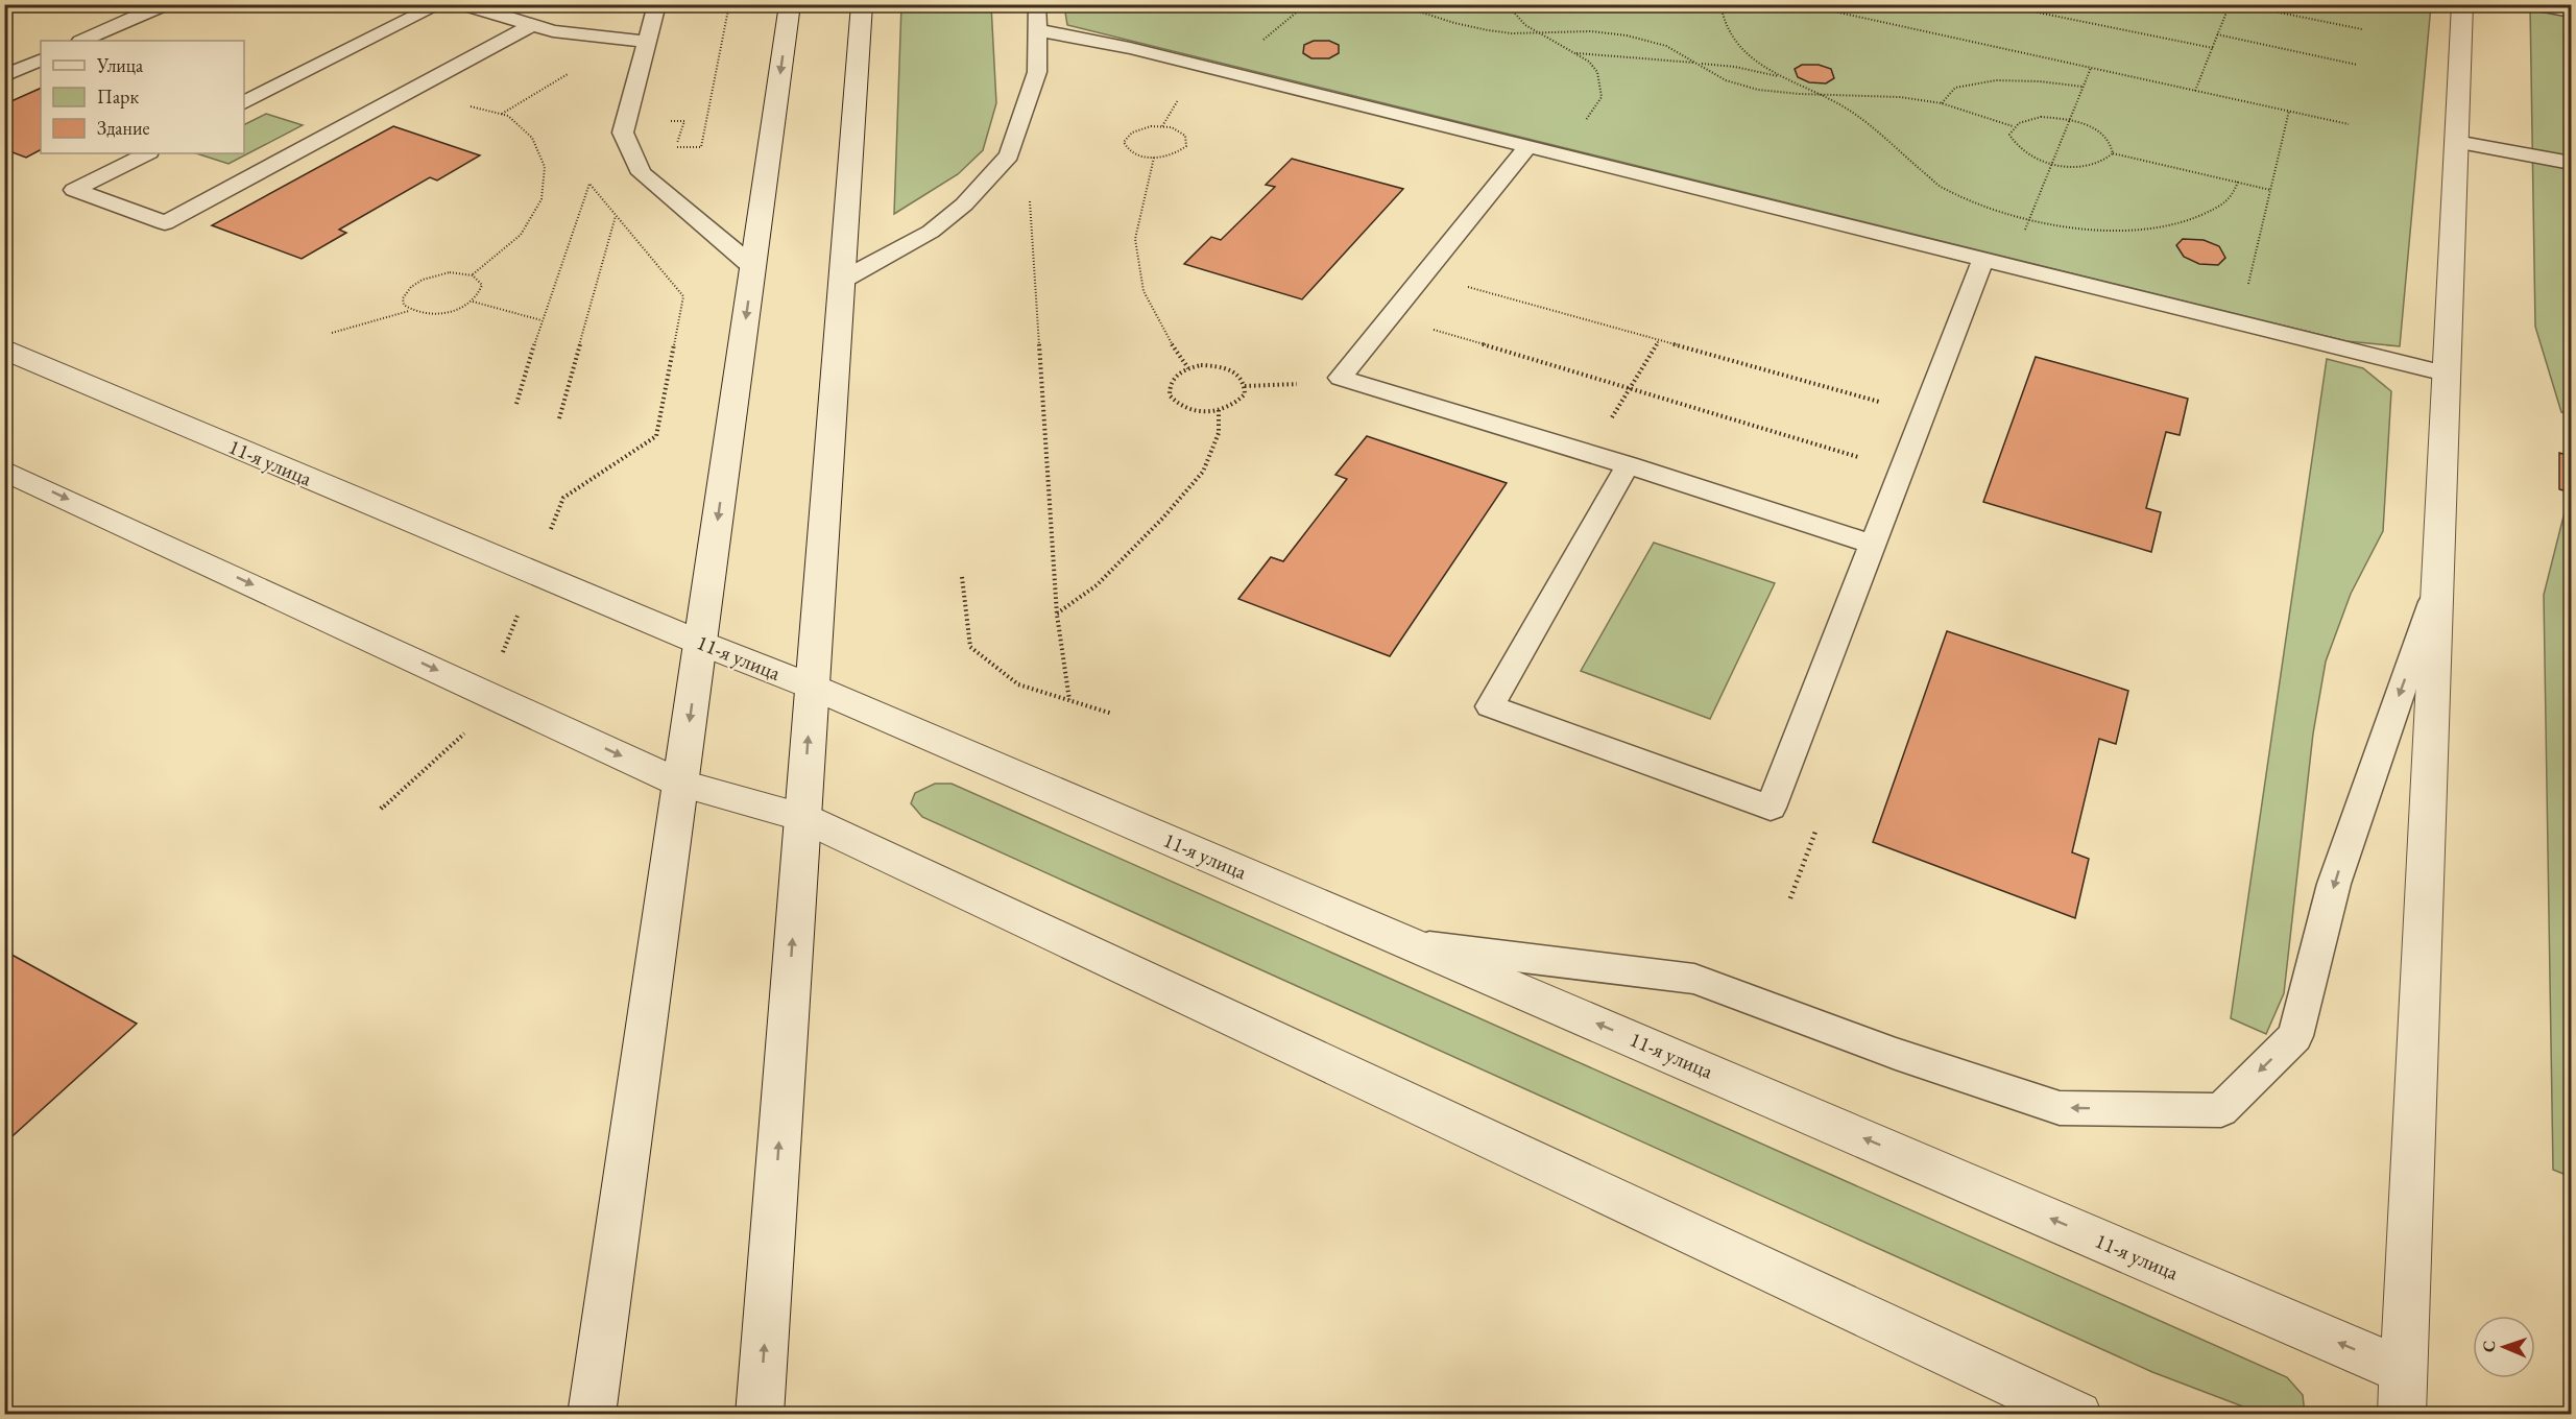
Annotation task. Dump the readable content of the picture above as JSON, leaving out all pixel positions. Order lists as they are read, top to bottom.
{
  "streets": {
    "street": ["11-я улица"]
  },
  "legend": ["Улица", "Парк", "Здание"],
  "north": "left"
}
